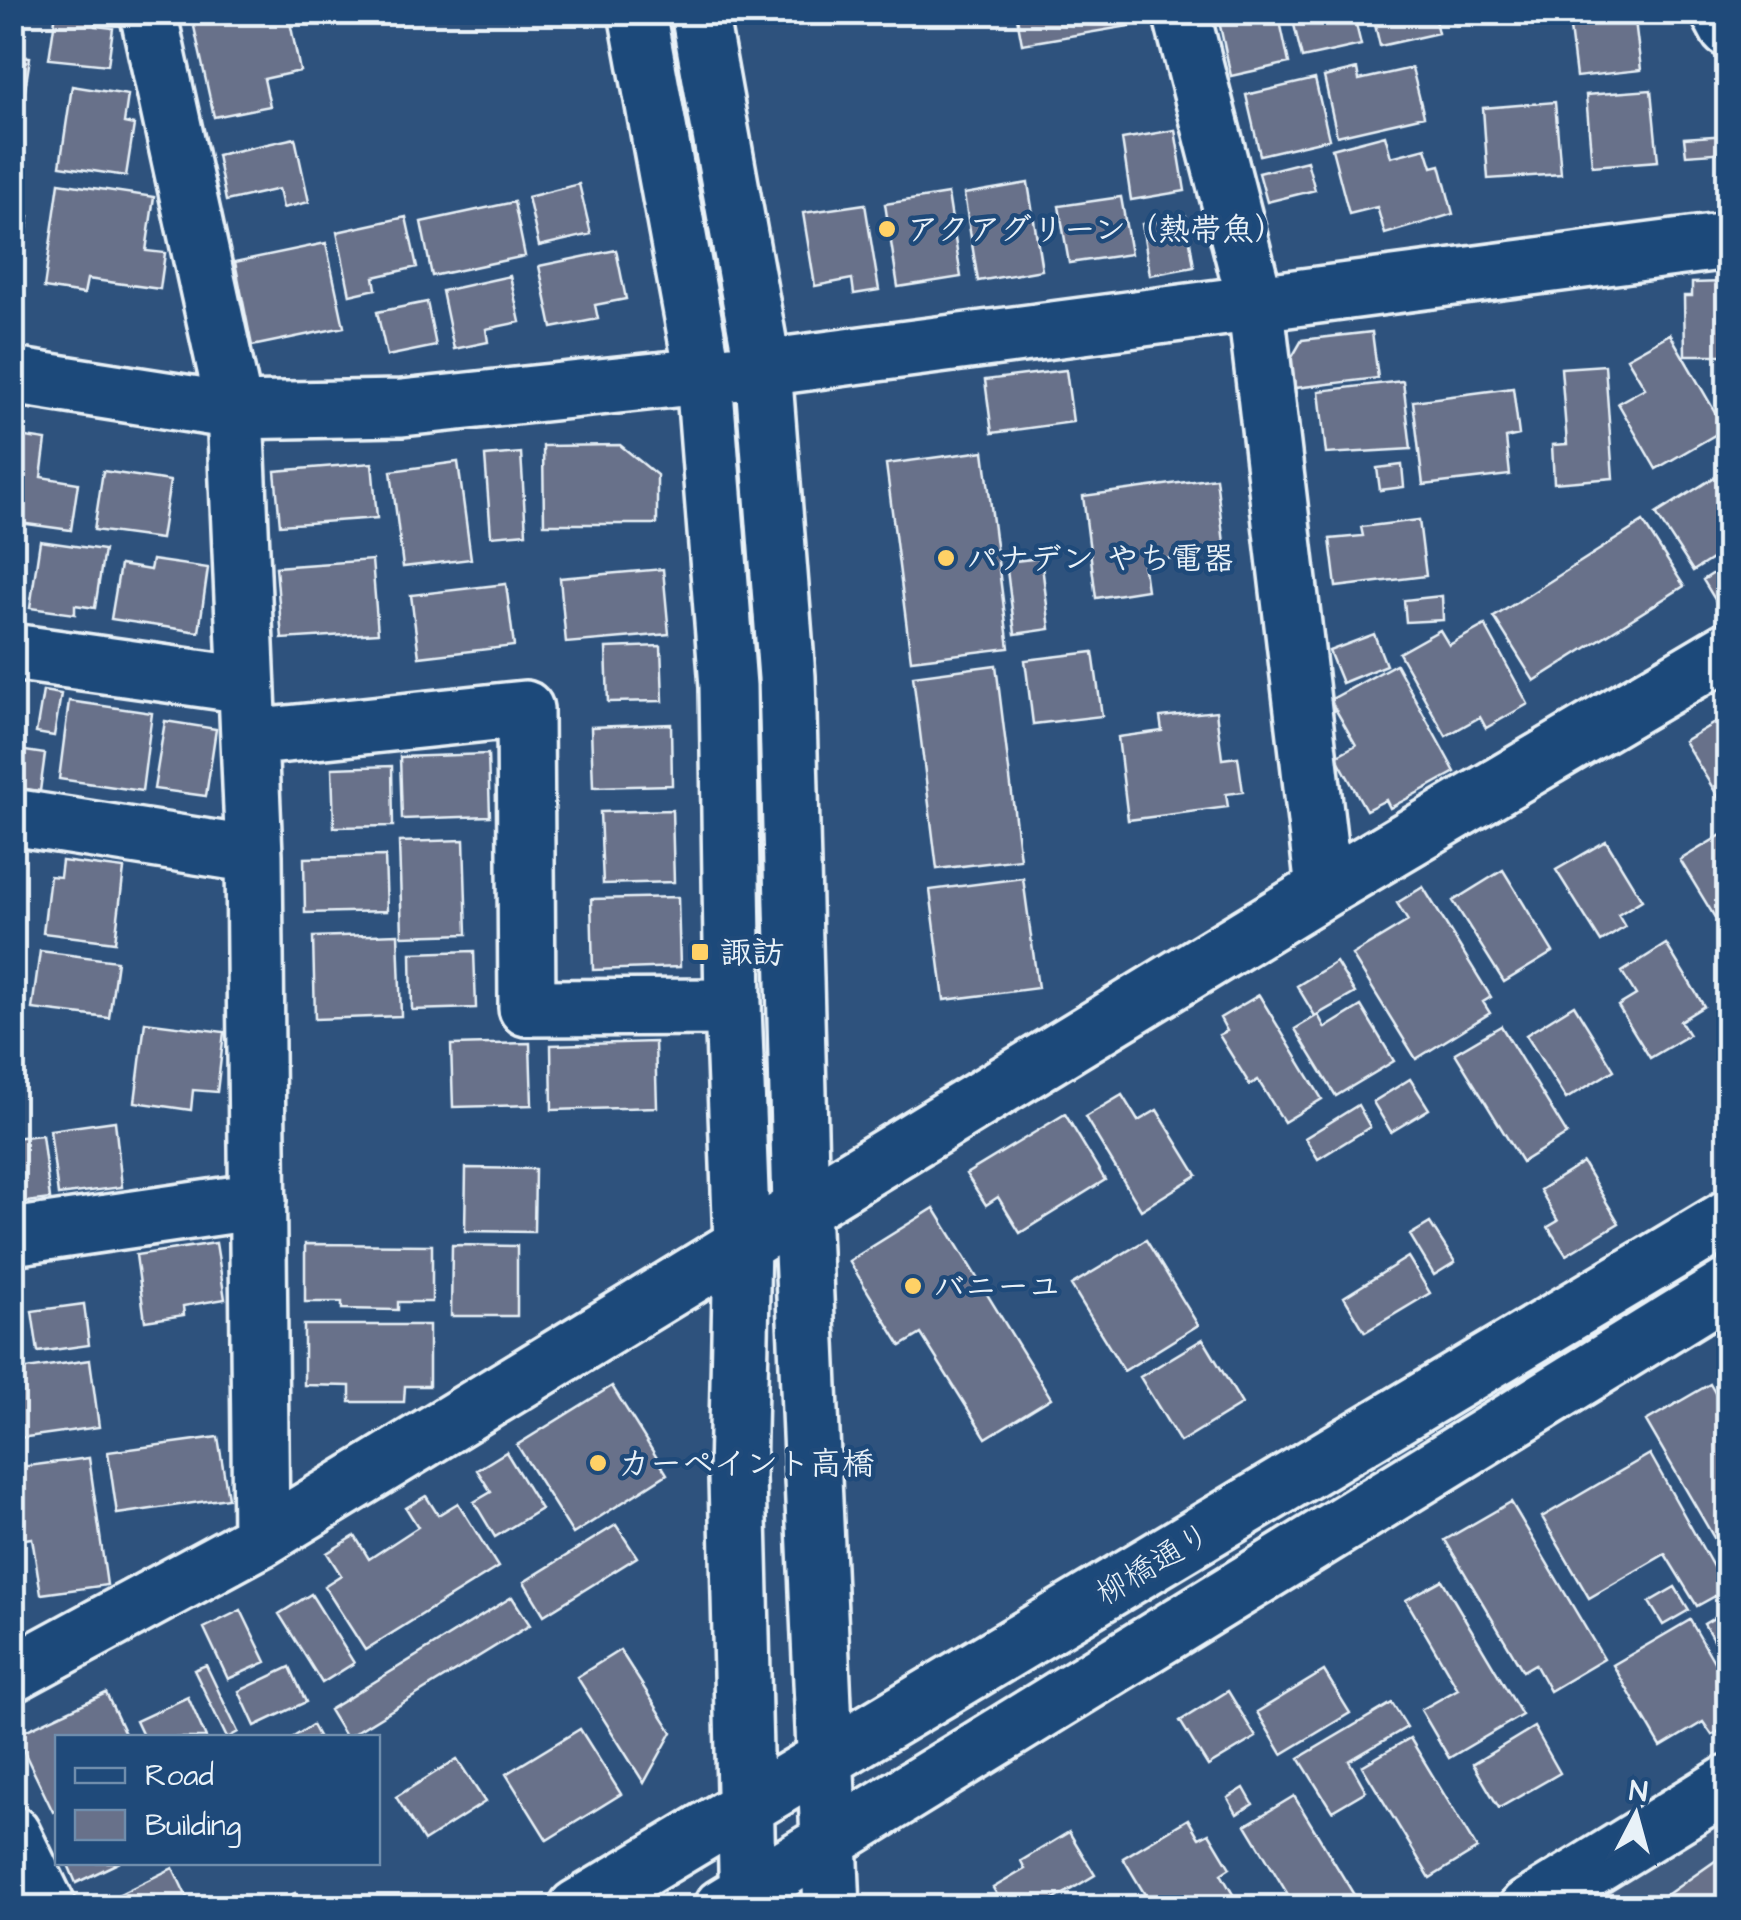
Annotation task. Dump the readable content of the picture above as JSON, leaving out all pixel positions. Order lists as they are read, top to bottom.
{
  "streets": {
    "street": ["柳橋通り"]
  },
  "places": {
    "other": [
      "アクアグリーン（熱帯魚）",
      "パナデン やち電器",
      "バニーユ",
      "カーペイント高橋"
    ],
    "transit": ["諏訪"]
  },
  "legend": ["Road", "Building"],
  "north": "top"
}
